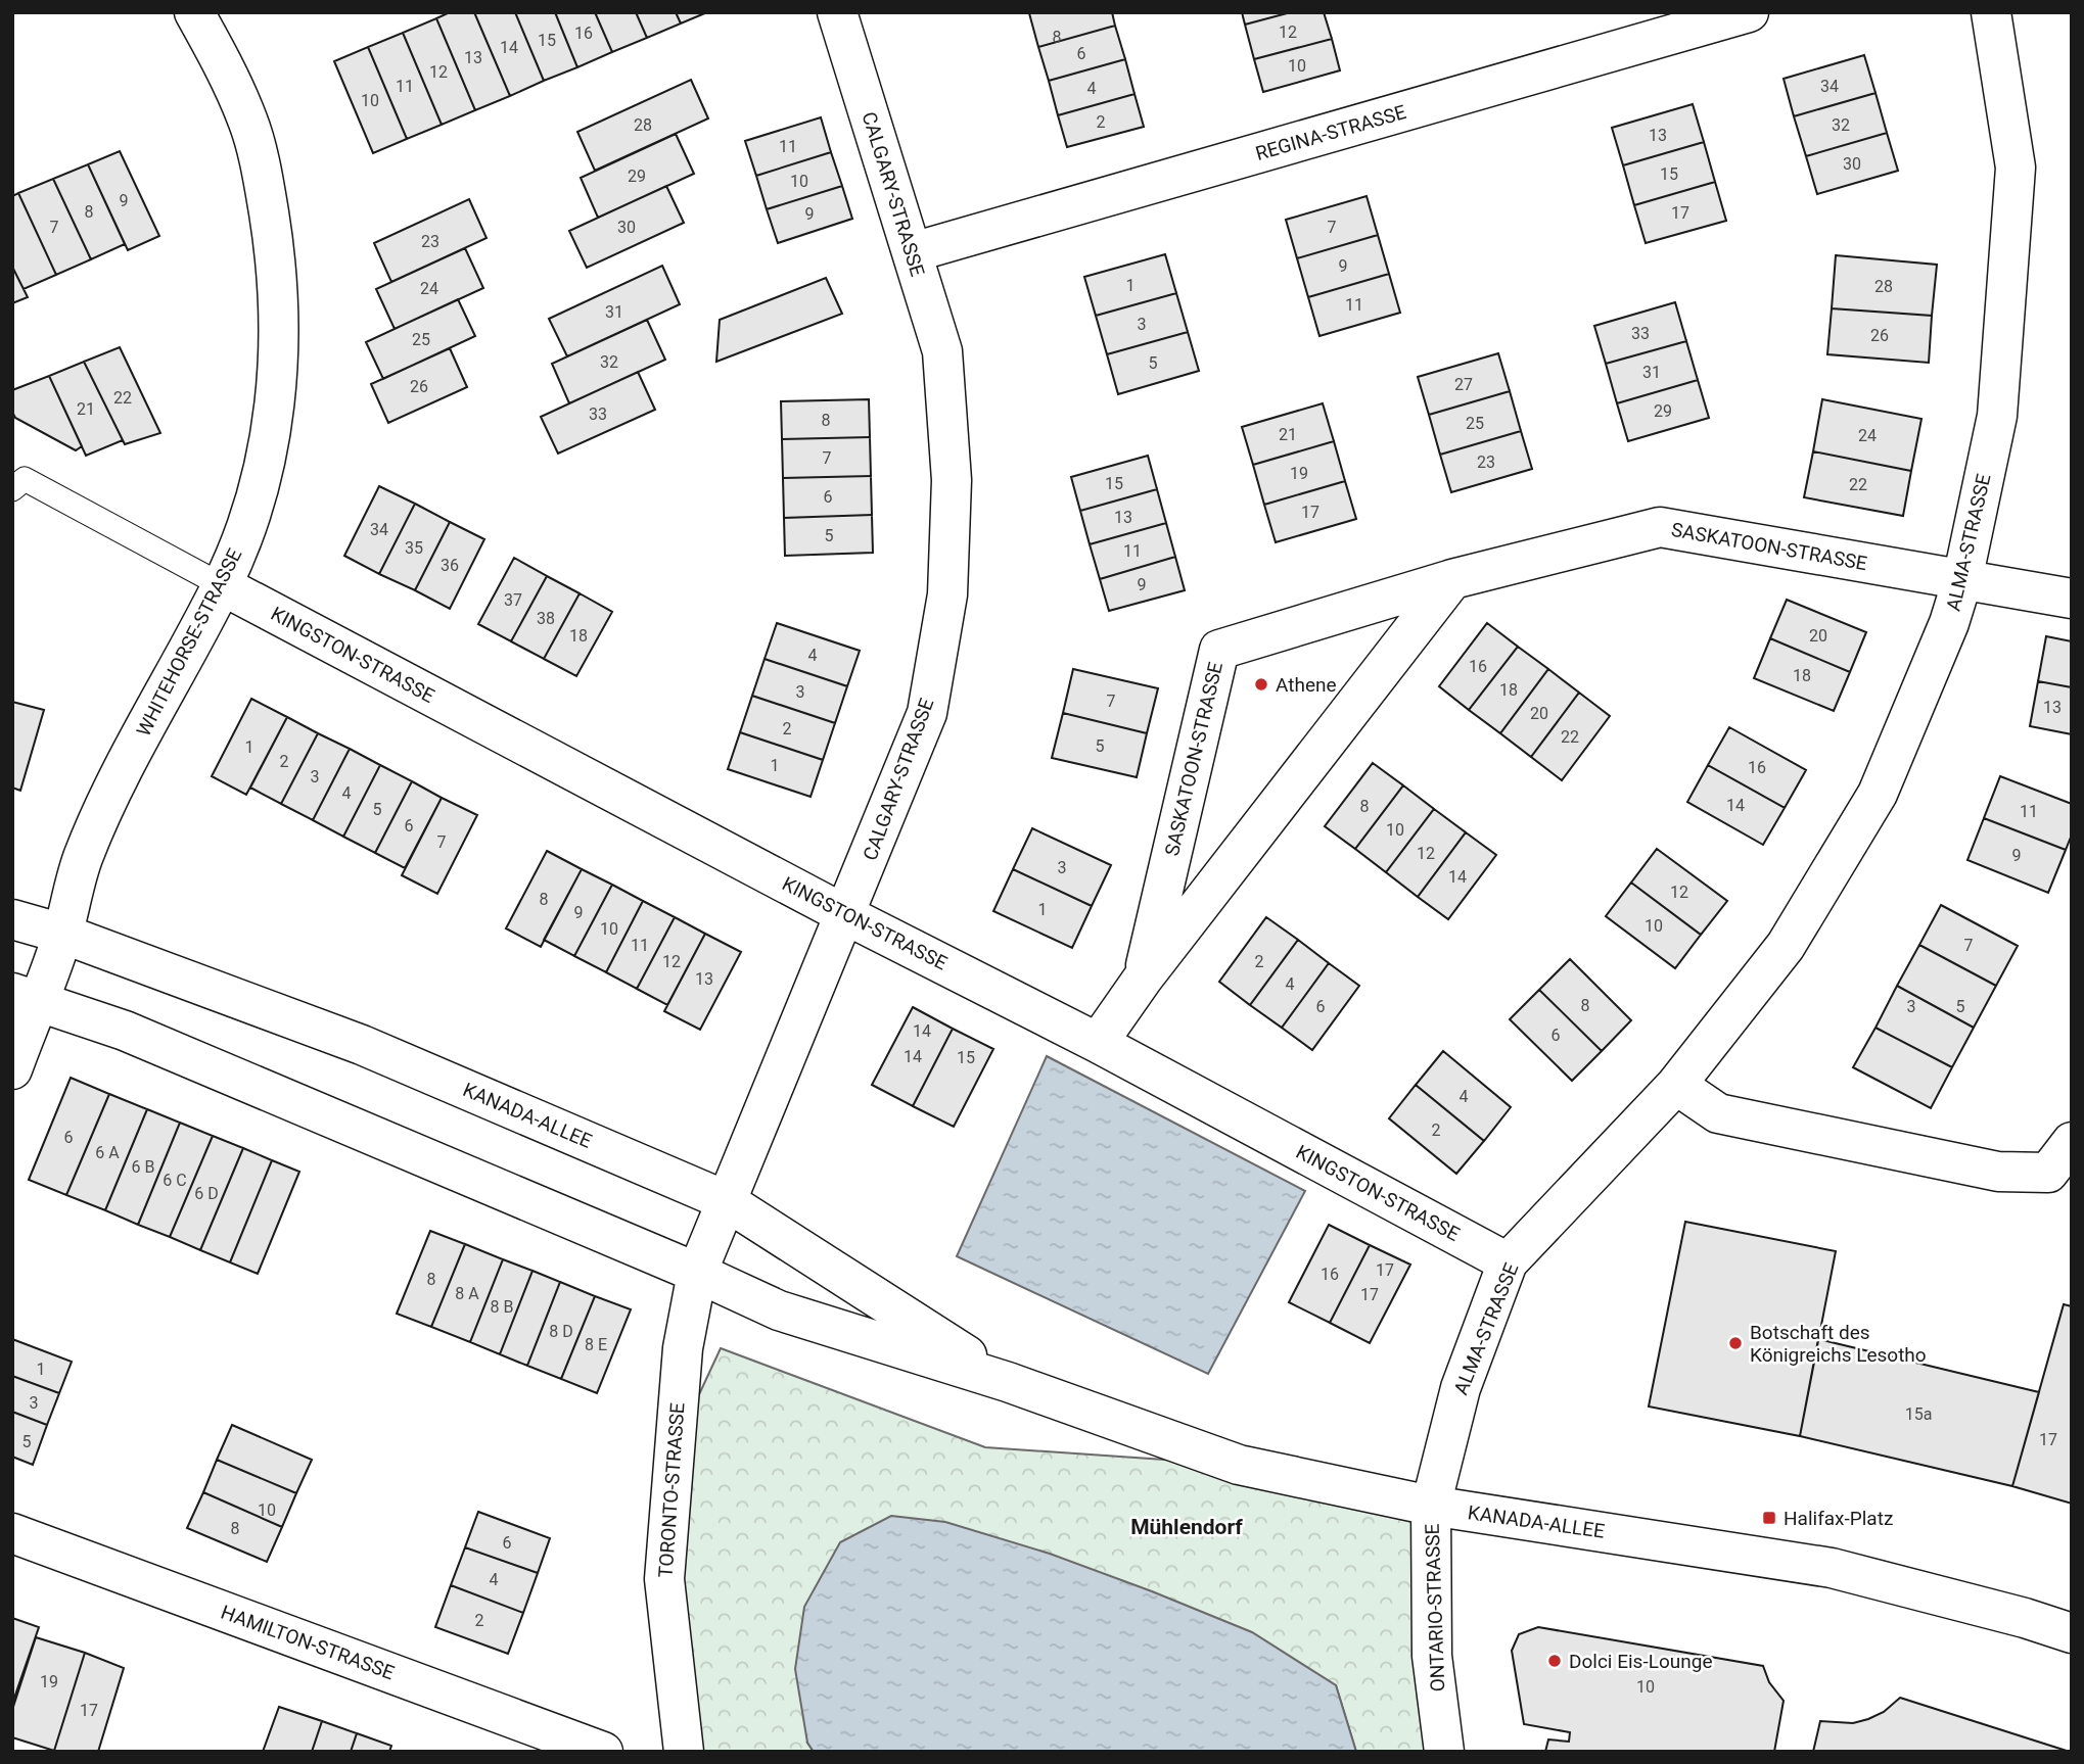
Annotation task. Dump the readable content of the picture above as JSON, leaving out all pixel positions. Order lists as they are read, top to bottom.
{
  "streets": {
    "street": [
      "REGINA-STRASSE",
      "CALGARY-STRASSE",
      "ALMA-STRASSE",
      "SASKATOON-STRASSE",
      "WHITEHORSE-STRASSE",
      "KINGSTON-STRASSE",
      "KANADA-ALLEE",
      "TORONTO-STRASSE",
      "ONTARIO-STRASSE",
      "HAMILTON-STRASSE"
    ]
  },
  "crossings": [
    ["REGINA-STRASSE", "CALGARY-STRASSE"],
    ["CALGARY-STRASSE", "KINGSTON-STRASSE"],
    ["CALGARY-STRASSE", "KANADA-ALLEE"],
    ["CALGARY-STRASSE", "TORONTO-STRASSE"],
    ["ALMA-STRASSE", "SASKATOON-STRASSE"],
    ["ALMA-STRASSE", "KINGSTON-STRASSE"],
    ["ALMA-STRASSE", "KANADA-ALLEE"],
    ["ALMA-STRASSE", "ONTARIO-STRASSE"],
    ["SASKATOON-STRASSE", "KINGSTON-STRASSE"],
    ["WHITEHORSE-STRASSE", "KINGSTON-STRASSE"],
    ["WHITEHORSE-STRASSE", "KANADA-ALLEE"],
    ["KANADA-ALLEE", "TORONTO-STRASSE"],
    ["KANADA-ALLEE", "ONTARIO-STRASSE"]
  ],
  "districts": ["Mühlendorf"],
  "places": {
    "other": ["Athene", "Botschaft des Königreichs Lesotho", "Dolci Eis-Lounge"],
    "transit": ["Halifax-Platz"]
  },
  "house_numbers": [
    "12",
    "16",
    "8",
    "15",
    "14",
    "6",
    "13",
    "10",
    "12",
    "11",
    "34",
    "4",
    "10",
    "2",
    "28",
    "32",
    "13",
    "11",
    "30",
    "15",
    "29",
    "10",
    "9",
    "8",
    "17",
    "9",
    "7",
    "30",
    "7",
    "23",
    "9",
    "1",
    "28",
    "24",
    "11",
    "31",
    "3",
    "33",
    "26",
    "25",
    "32",
    "5",
    "31",
    "27",
    "26",
    "22",
    "21",
    "29",
    "33",
    "8",
    "25",
    "21",
    "24",
    "7",
    "23",
    "19",
    "15",
    "22",
    "6",
    "17",
    "13",
    "34",
    "5",
    "35",
    "11",
    "36",
    "9",
    "37",
    "38",
    "18",
    "20",
    "4",
    "16",
    "18",
    "18",
    "3",
    "7",
    "13",
    "20",
    "2",
    "22",
    "5",
    "1",
    "2",
    "1",
    "16",
    "3",
    "4",
    "14",
    "8",
    "5",
    "11",
    "6",
    "10",
    "7",
    "12",
    "9",
    "3",
    "14",
    "12",
    "8",
    "1",
    "9",
    "10",
    "10",
    "11",
    "7",
    "12",
    "2",
    "13",
    "4",
    "8",
    "6",
    "3",
    "5",
    "14",
    "6",
    "14",
    "15",
    "4",
    "2",
    "6",
    "6 A",
    "6 B",
    "6 C",
    "6 D",
    "17",
    "16",
    "8",
    "8 A",
    "17",
    "8 B",
    "8 D",
    "8 E",
    "1",
    "3",
    "15a",
    "17",
    "5",
    "10",
    "8",
    "6",
    "4",
    "2",
    "19",
    "10",
    "17"
  ]
}
